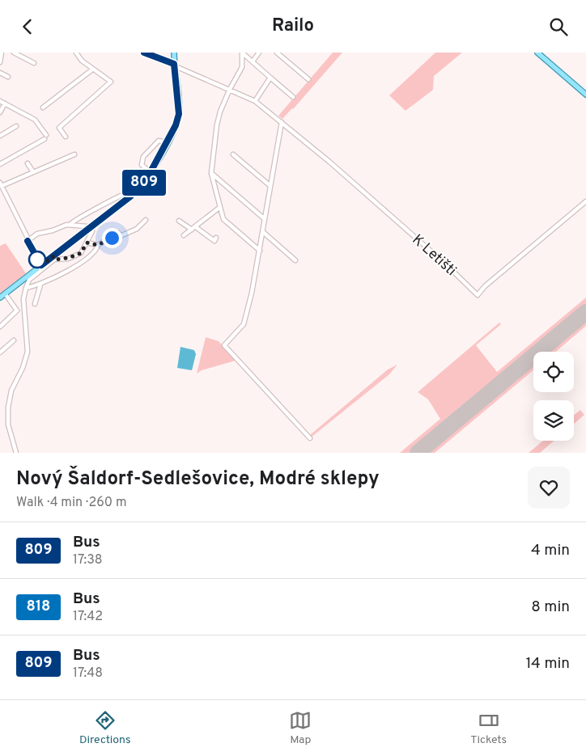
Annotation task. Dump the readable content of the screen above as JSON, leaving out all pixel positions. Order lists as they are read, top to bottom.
{
  "streets": {
    "street": ["K Letišti"]
  },
  "lines": ["bus line 809"],
  "page": {
    "header": "Railo",
    "on_map": "809",
    "heading": ["Nový Šaldorf-Sedlešovice, Modré sklepy", "Walk · 4 min · 260 m"],
    "list": [
      {
        "mark": "809",
        "name": "Bus",
        "note": "17:38",
        "value": "4 min"
      },
      {
        "mark": "818",
        "name": "Bus",
        "note": "17:42",
        "value": "8 min"
      },
      {
        "mark": "809",
        "name": "Bus",
        "note": "17:48",
        "value": "14 min"
      }
    ],
    "tabs": ["Directions", "Map", "Tickets"]
  }
}
